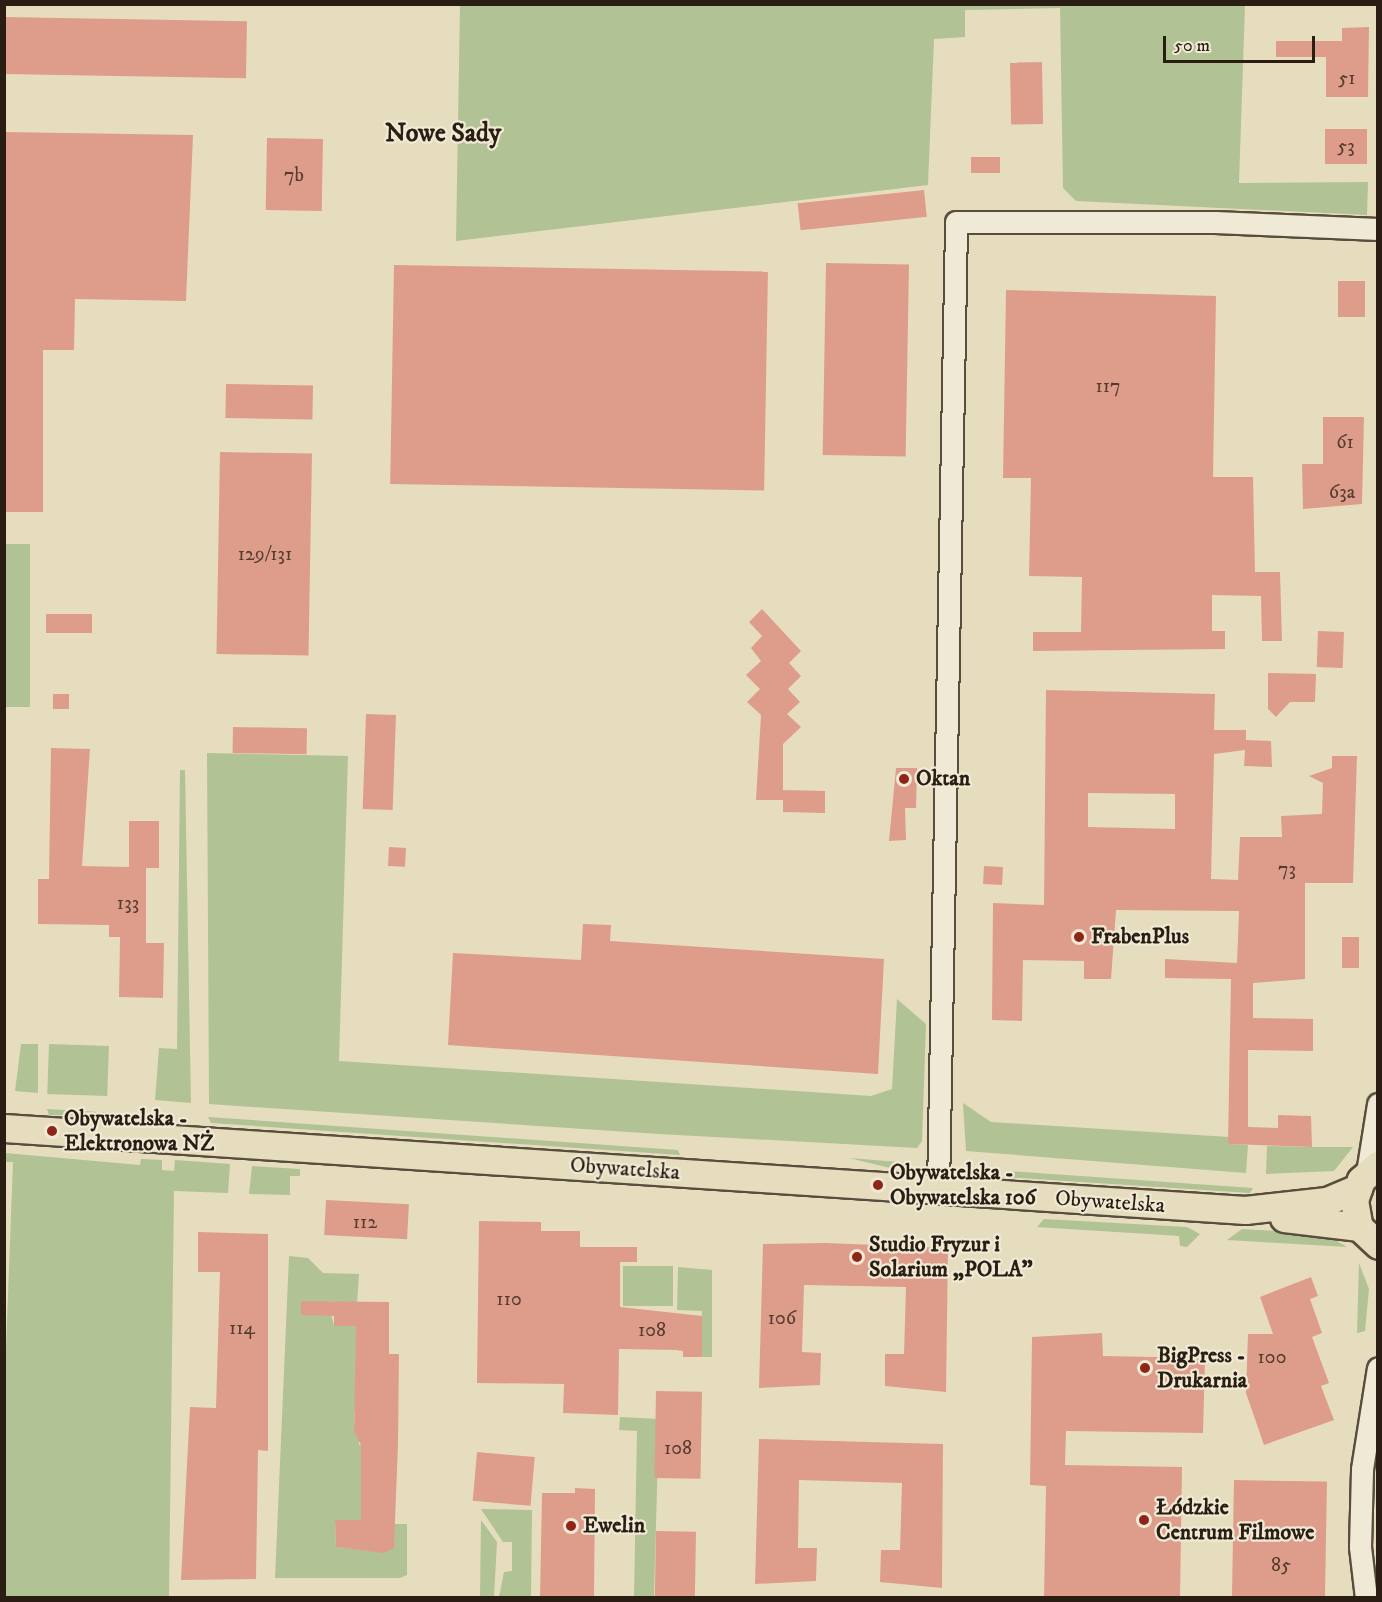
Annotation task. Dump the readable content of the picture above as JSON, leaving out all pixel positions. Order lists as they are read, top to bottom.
{
  "streets": {
    "main road": ["Obywatelska"]
  },
  "districts": ["Nowe Sady"],
  "places": [
    "Oktan",
    "FrabenPlus",
    "Obywatelska - Elektronowa NŻ",
    "Obywatelska - Obywatelska 106",
    "Studio Fryzur i Solarium „POLA”",
    "BigPress - Drukarnia",
    "Łódzkie Centrum Filmowe",
    "Ewelin"
  ],
  "house_numbers": [
    "51",
    "53",
    "7b",
    "117",
    "61",
    "63a",
    "129/131",
    "73",
    "133",
    "112",
    "110",
    "106",
    "114",
    "108",
    "100",
    "108",
    "85"
  ],
  "scale_bar": "50 m"
}
